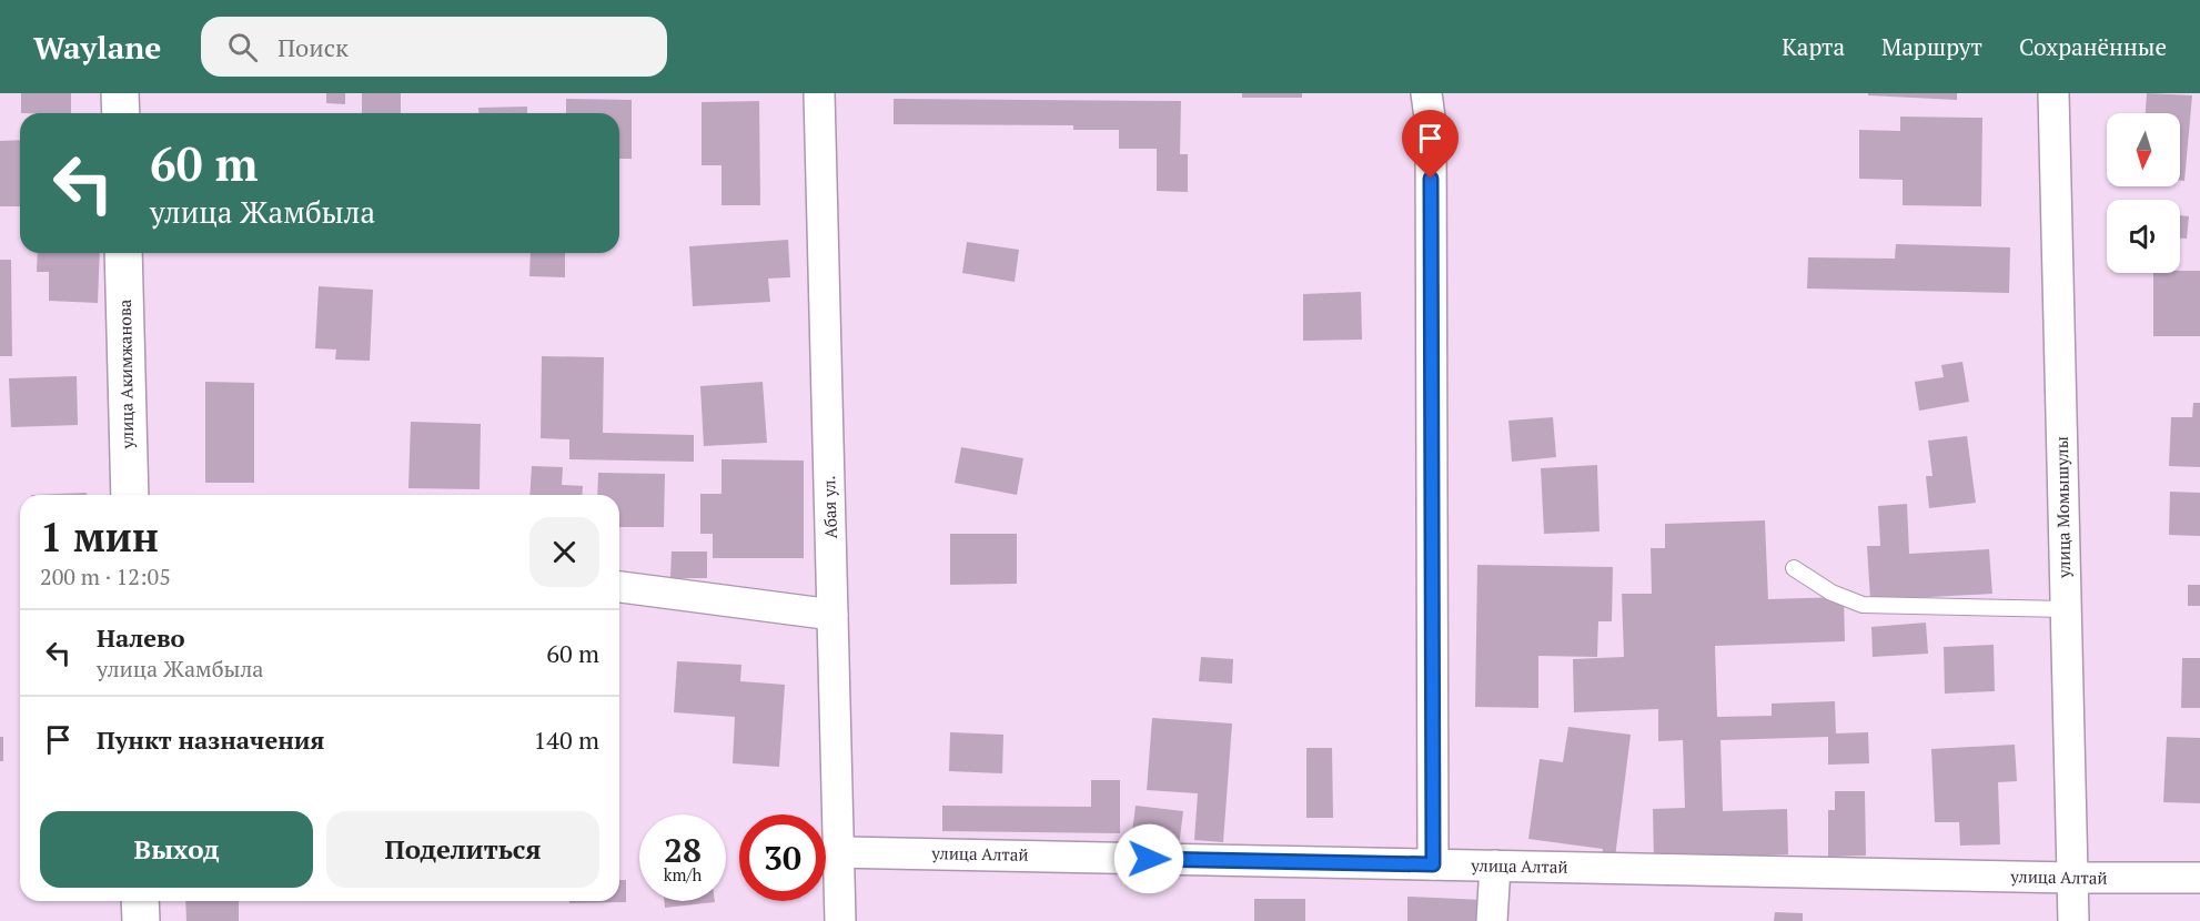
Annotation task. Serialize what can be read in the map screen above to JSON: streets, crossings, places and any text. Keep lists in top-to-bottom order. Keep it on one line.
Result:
{"streets":{"street":["улица Акимжанова","Абая ул.","улица Момышулы","улица Алтай"]},"crossings":[["Абая ул.","улица Алтай"],["улица Момышулы","улица Алтай"]],"north":"bottom","page":{"header":"Waylane","search":"Поиск","nav":["Карта","Маршрут","Сохранённые"],"turn":["60 m","улица Жамбыла"],"heading":["1 мин","200 m · 12:05"],"list":[{"name":"Налево","note":"улица Жамбыла","value":"60 m"},{"name":"Пункт назначения","value":"140 m"}],"buttons":["Выход","Поделиться"],"speed":"28 km/h","limit":"30"}}
